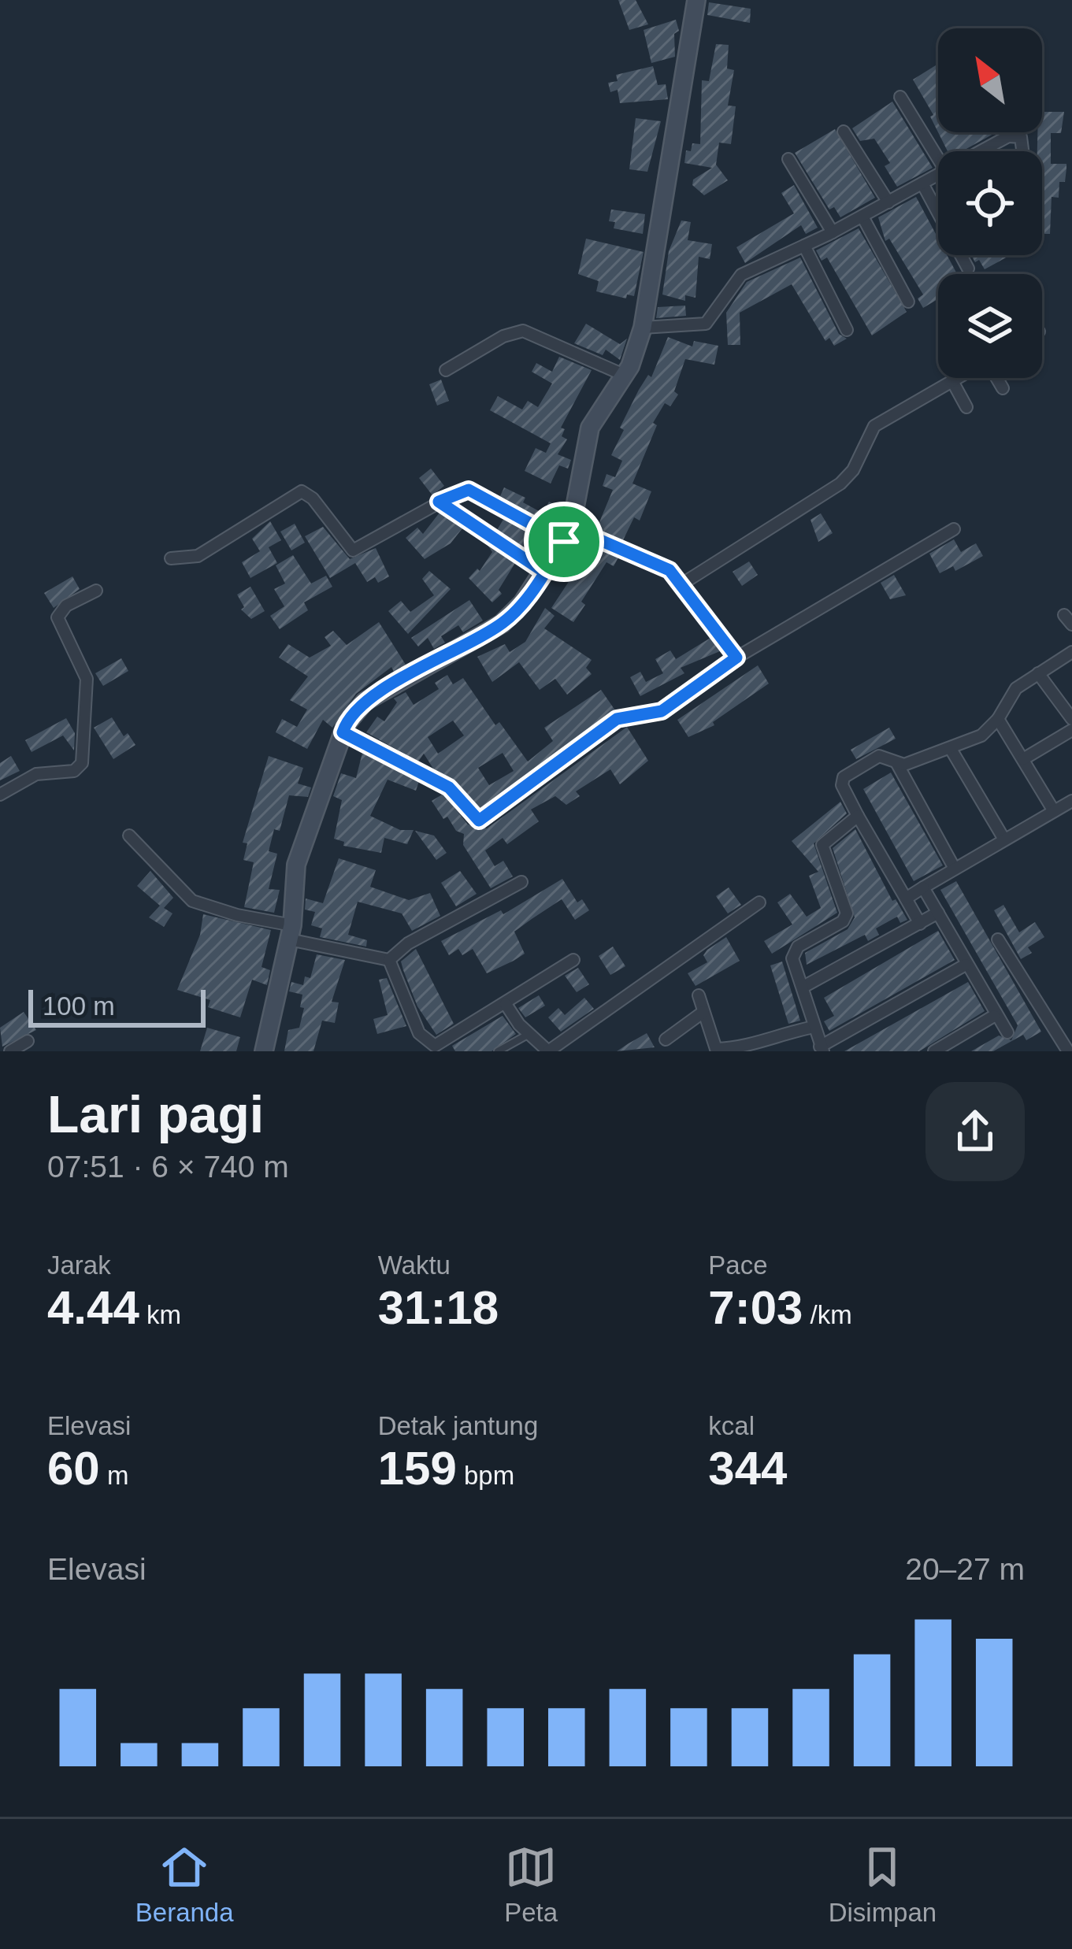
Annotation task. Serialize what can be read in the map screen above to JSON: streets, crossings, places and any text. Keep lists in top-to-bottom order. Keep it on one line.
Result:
{"scale_bar":"100 m","north":"top left","page":{"scale":"100 m","heading":["Lari pagi","07:51 · 6 × 740 m"],"stats":[["Jarak","4.44 km"],["Waktu","31:18"],["Pace","7:03 /km"],["Elevasi","60 m"],["Detak jantung","159 bpm"],["kcal","344"]],"chart":["Elevasi","20–27 m"],"tabs":["Beranda","Peta","Disimpan"]}}
